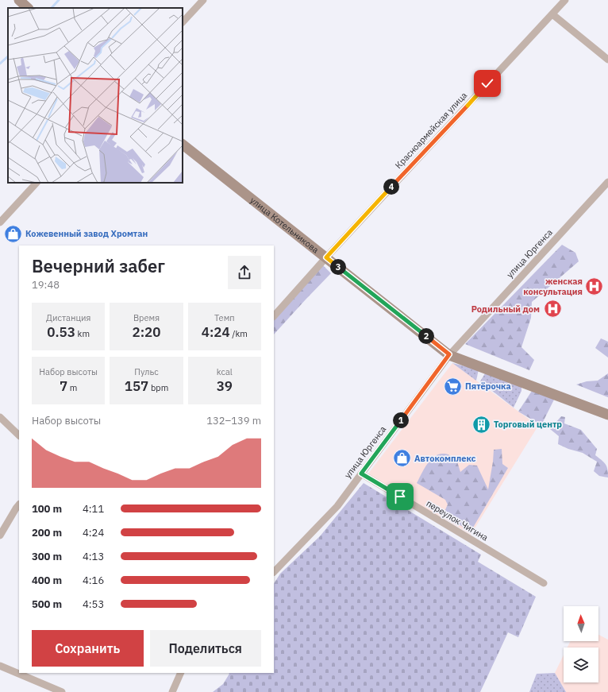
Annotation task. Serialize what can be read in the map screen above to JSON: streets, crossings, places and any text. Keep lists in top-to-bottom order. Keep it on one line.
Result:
{"streets":{"street":["Красноармейская улица","улица Котельникова","улица Юргенса","переулок Чигина"]},"crossings":[["Красноармейская улица","улица Котельникова"],["улица Котельникова","улица Юргенса"],["улица Юргенса","переулок Чигина"]],"places":{"shop":["Кожевенный завод Хромтан","Автокомплекс"],"hospital":["женская консультация","Родильный дом"],"supermarket":["Пятёрочка"],"building":["Торговый центр"]},"north":"top","page":{"pins":["4","3","2","1"],"heading":["Вечерний забег","19:48"],"stats":[["Дистанция","0.53 km"],["Время","2:20"],["Темп","4:24 /km"],["Набор высоты","7 m"],["Пульс","157 bpm"],["kcal","39"]],"chart":["Набор высоты","132–139 m"],"list":[{"name":"100 m","note":"4:11"},{"name":"200 m","note":"4:24"},{"name":"300 m","note":"4:13"},{"name":"400 m","note":"4:16"},{"name":"500 m","note":"4:53"}],"buttons":["Сохранить","Поделиться"]}}
